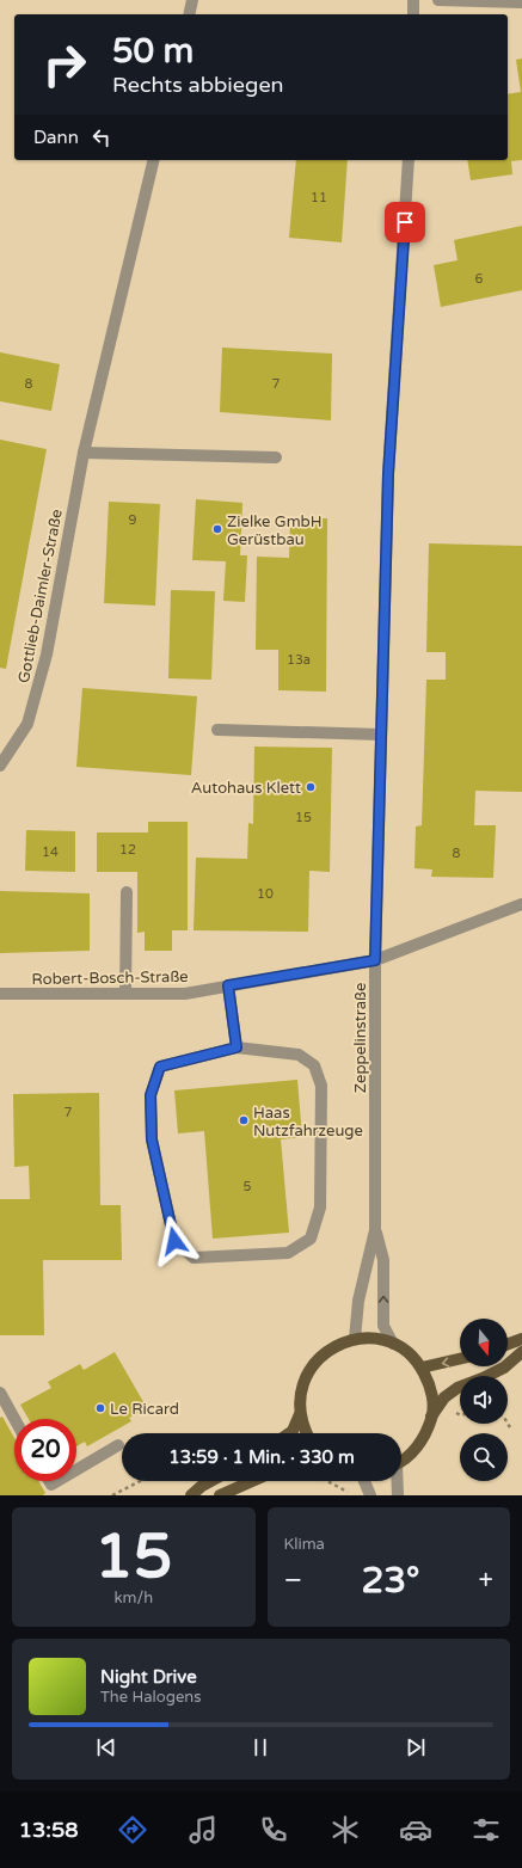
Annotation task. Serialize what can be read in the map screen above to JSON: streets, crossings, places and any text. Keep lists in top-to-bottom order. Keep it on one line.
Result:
{"streets":{"street":["Gottlieb-Daimler-Straße","Robert-Bosch-Straße","Zeppelinstraße"]},"crossings":[["Robert-Bosch-Straße","Zeppelinstraße"]],"places":["Zielke GmbH Gerüstbau","Autohaus Klett","Haas Nutzfahrzeuge","Le Ricard"],"house_numbers":["11","6","8","7","9","13a","15","12","14","8","10","7","5"],"north":"bottom","page":{"turn":["50 m","Rechts abbiegen"],"then":"Dann","limit":"20","trip":"13:59 · 1 Min. · 330 m","tile":[["15","km/h"],"Klima"],"heat":["−","23°","+"],"song":["Night Drive","The Halogens"],"tabs":"13:58"}}
